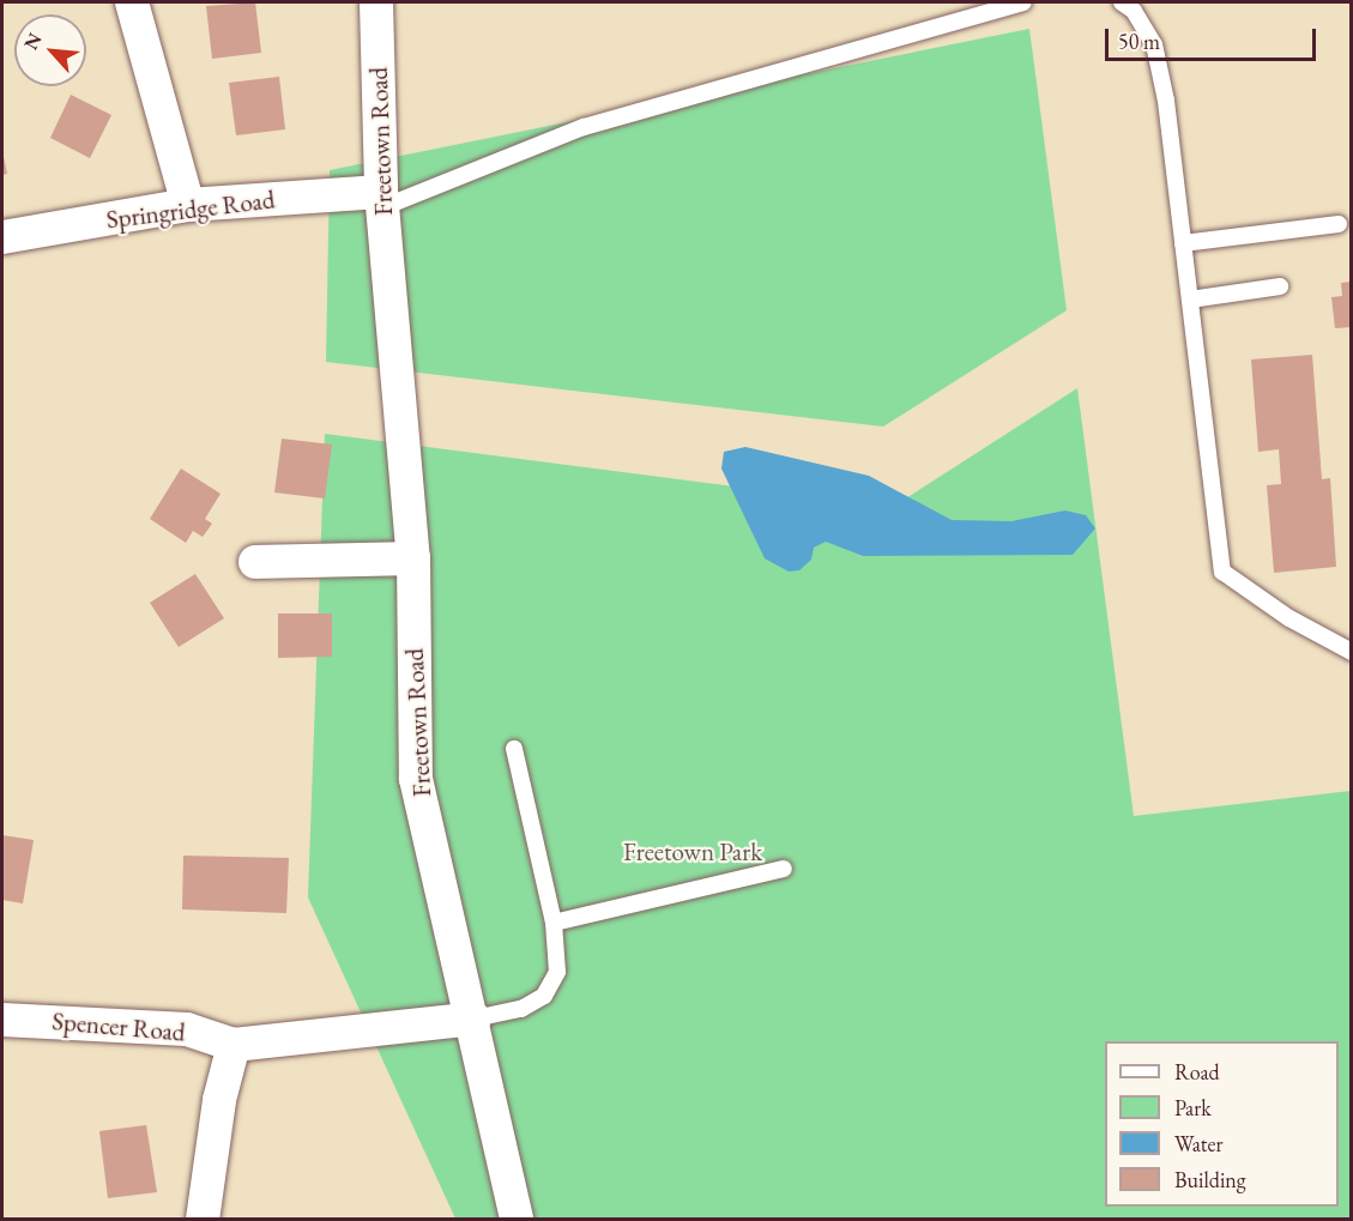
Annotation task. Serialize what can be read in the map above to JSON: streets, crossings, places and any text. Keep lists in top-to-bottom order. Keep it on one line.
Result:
{"streets":{"street":["Freetown Road","Springridge Road","Spencer Road"]},"crossings":[["Freetown Road","Springridge Road"]],"parks":["Freetown Park"],"legend":["Road","Park","Water","Building"],"scale_bar":"50 m","north":"top left"}
